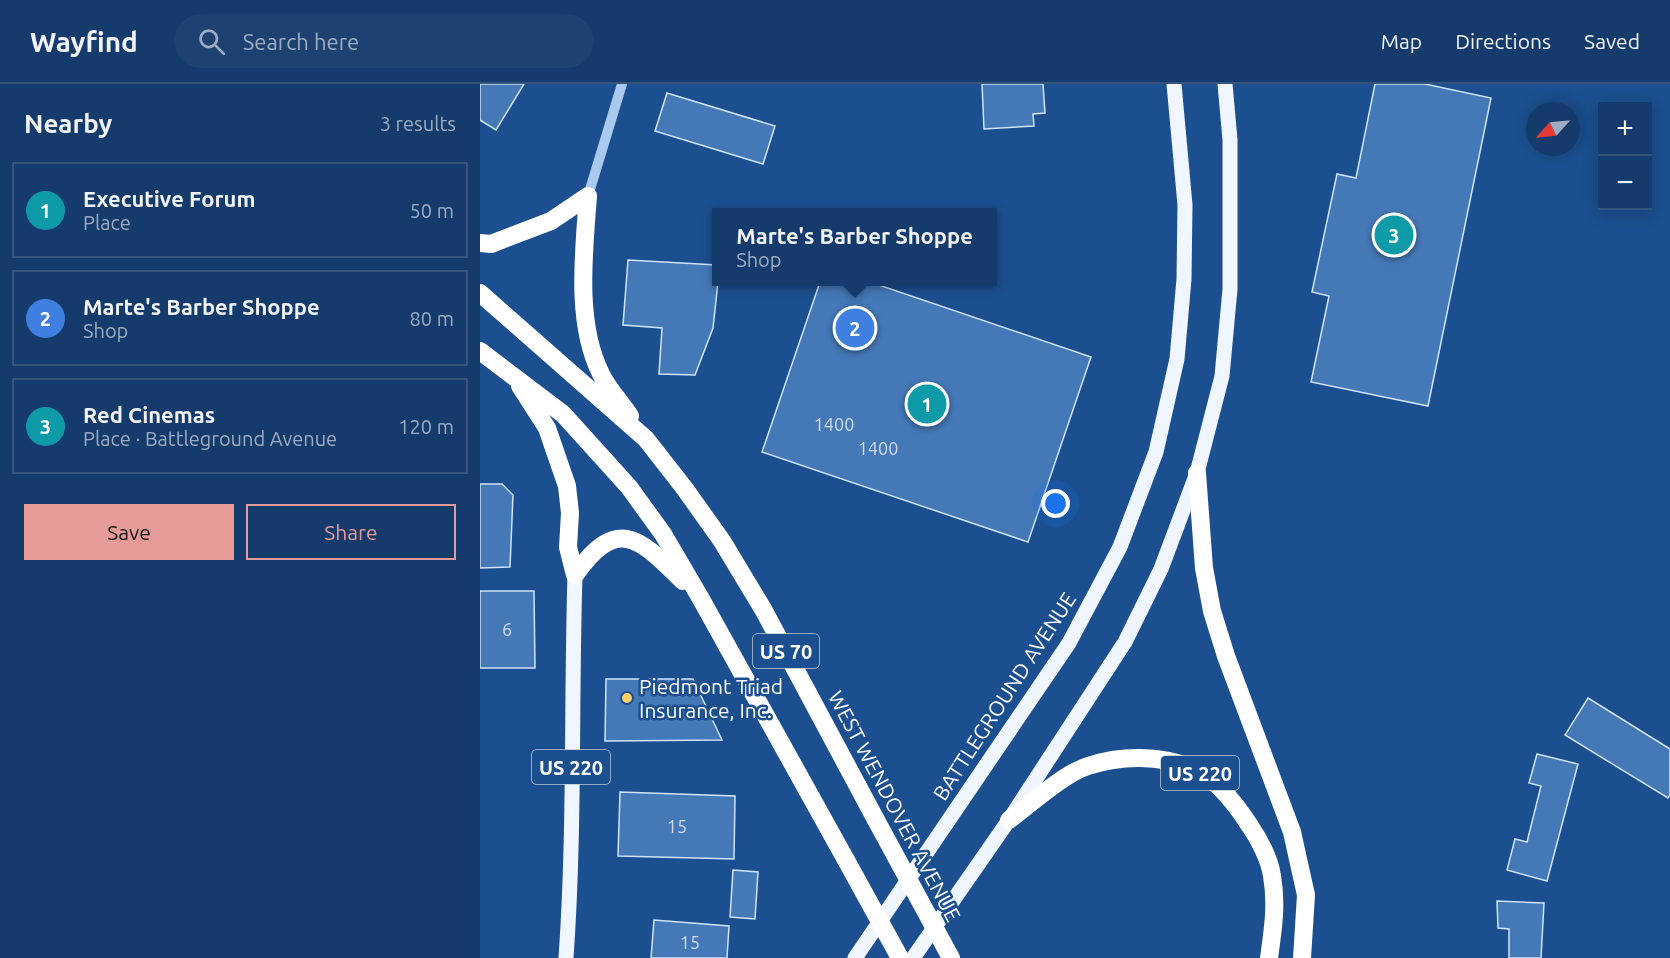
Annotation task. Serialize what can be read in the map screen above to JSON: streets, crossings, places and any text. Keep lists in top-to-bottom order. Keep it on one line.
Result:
{"streets":{"highway":["US 70","US 220","WEST WENDOVER AVENUE"],"main road":["BATTLEGROUND AVENUE"]},"crossings":[["US 70","US 220"]],"places":["Piedmont Triad Insurance, Inc."],"house_numbers":["1400","1400","6","15","15"],"north":"bottom left","page":{"header":"Wayfind","search":"Search here","nav":["Map","Directions","Saved"],"heading":["Nearby","3 results"],"map_buttons":["+","−"],"list":[{"mark":"1","name":"Executive Forum","note":"Place","value":"50 m"},{"mark":"2","name":"Marte's Barber Shoppe","note":"Shop","value":"80 m"},{"mark":"3","name":"Red Cinemas","note":"Place · Battleground Avenue","value":"120 m"}],"popup":["Marte's Barber Shoppe","Shop"],"pins":["3","2","1"],"buttons":["Save","Share"]}}
